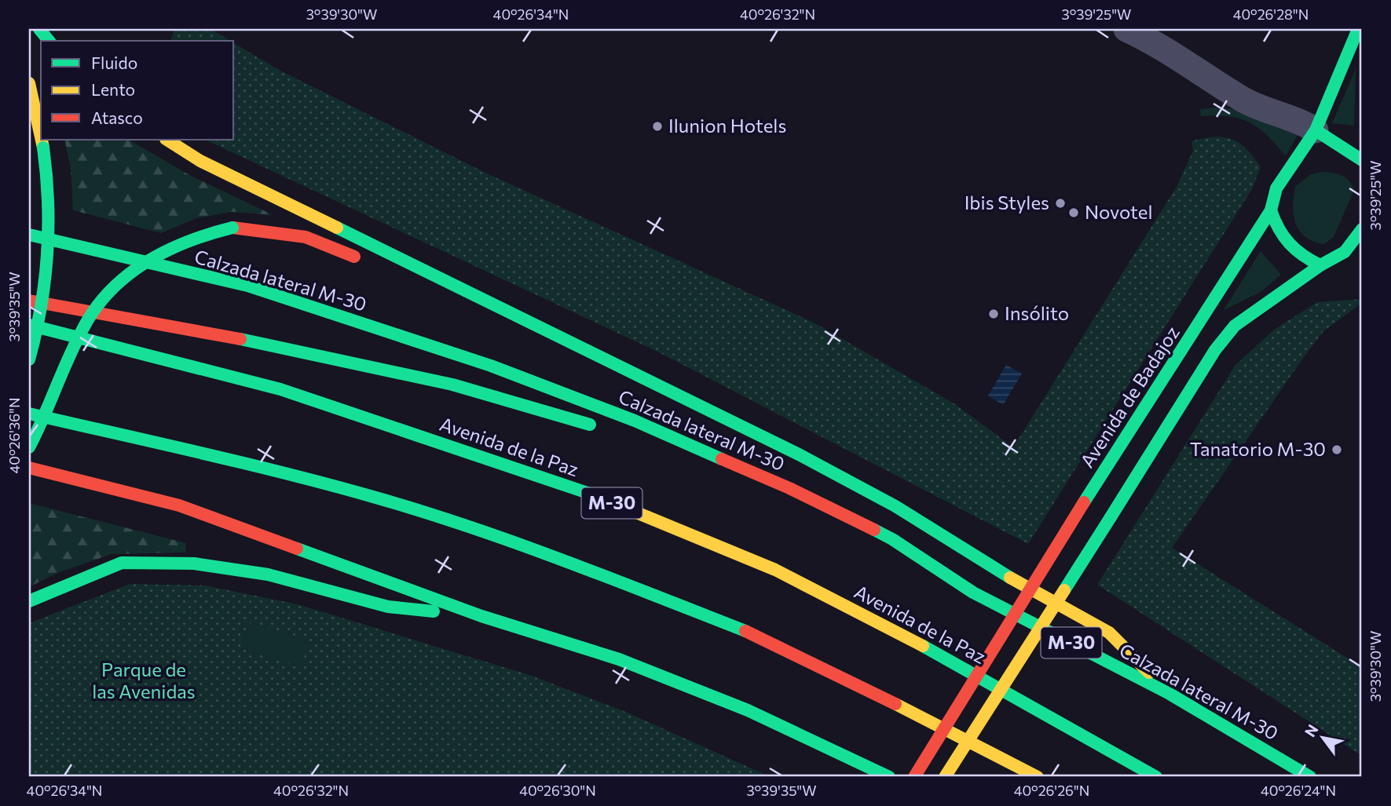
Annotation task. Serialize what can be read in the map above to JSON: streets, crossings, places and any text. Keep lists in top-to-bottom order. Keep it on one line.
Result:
{"streets":{"main road":["Calzada lateral M-30","Avenida de Badajoz","Avenida de la Paz","M-30"]},"parks":["Parque de las Avenidas"],"places":["Ilunion Hotels","Ibis Styles","Novotel","Insólito","Tanatorio M-30"],"legend":["Fluido","Lento","Atasco"],"north":"top left","coordinates":["3°39'30\"W","40°26'34\"N","40°26'32\"N","3°39'25\"W","40°26'28\"N","3°39'35\"W","40°26'36\"N","40°26'30\"N","40°26'26\"N","40°26'24\"N"]}
